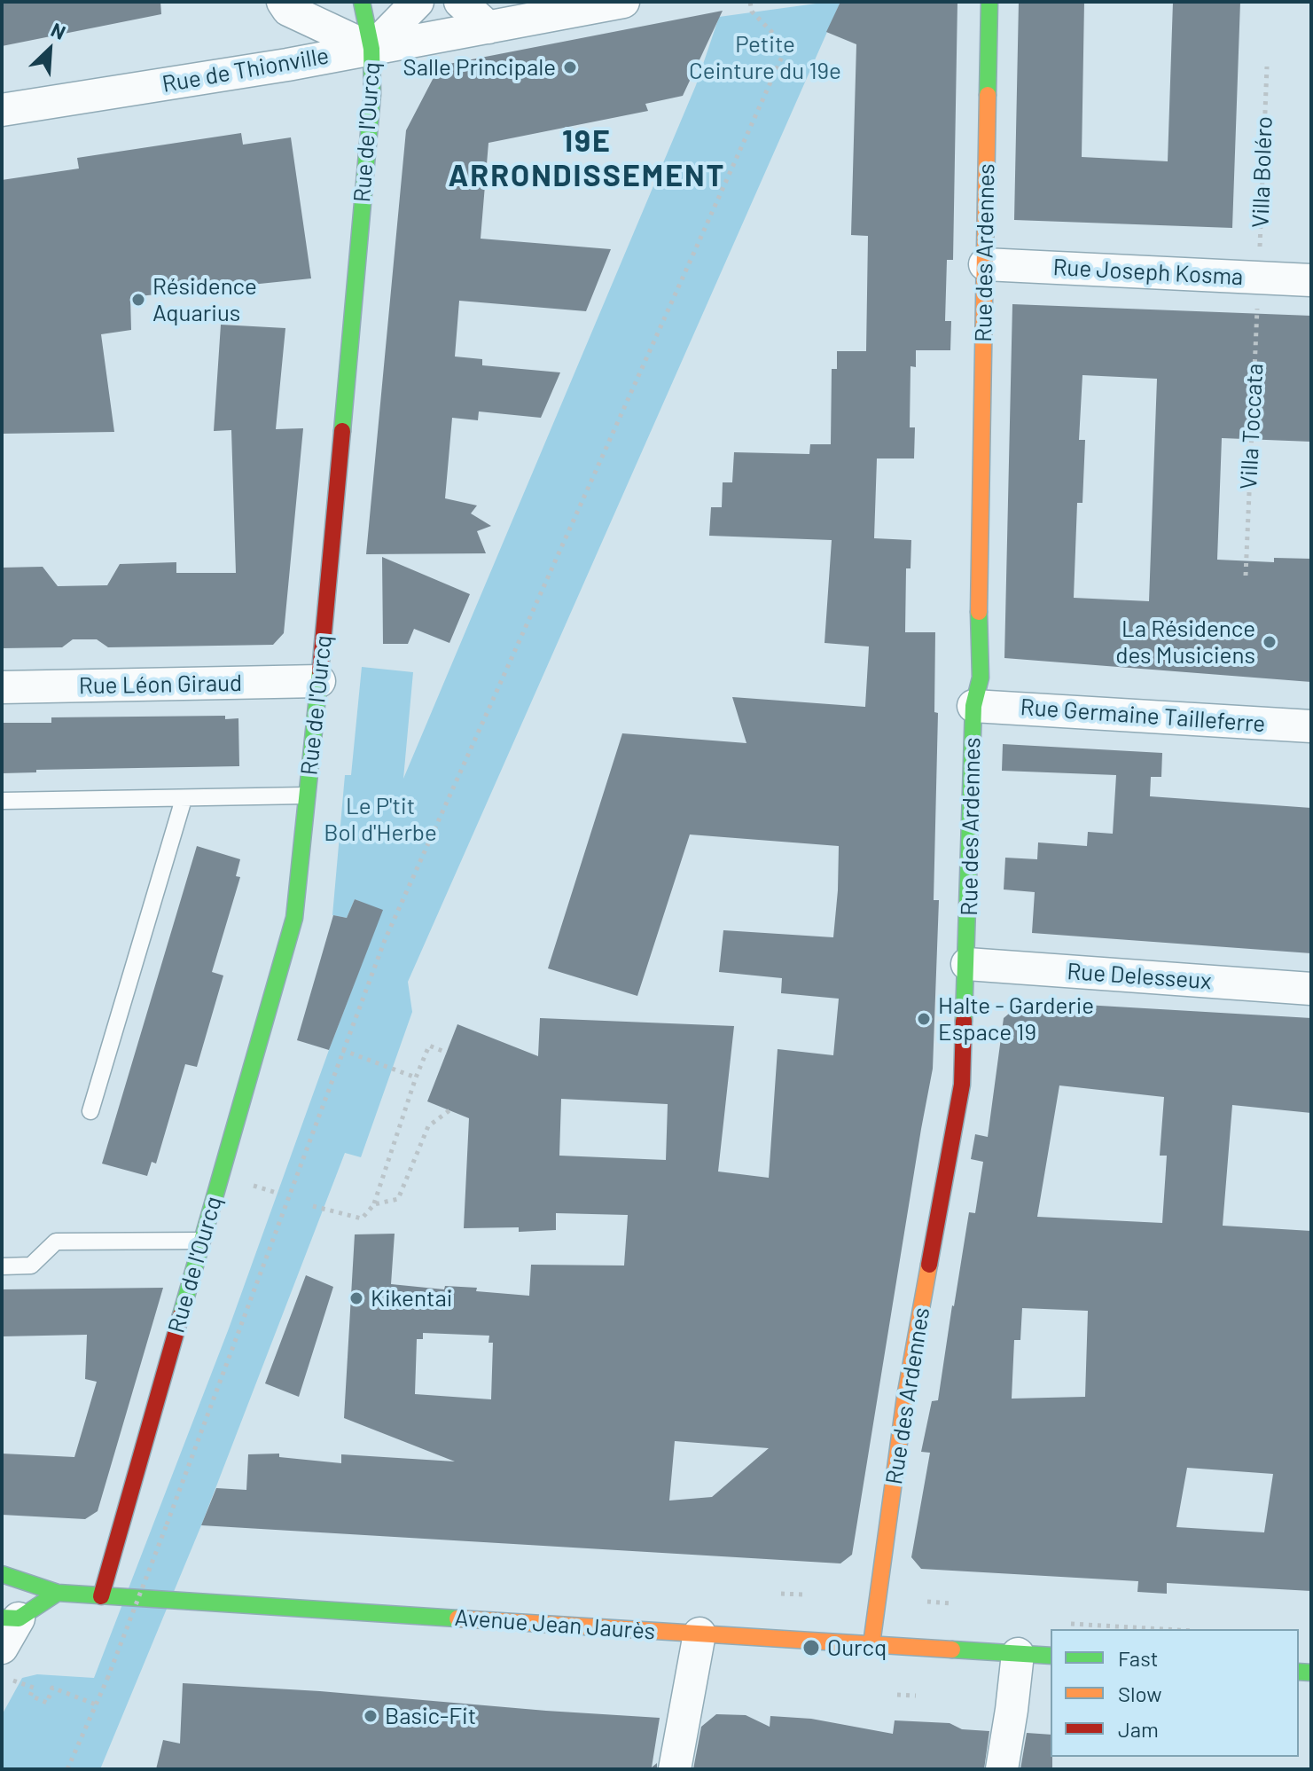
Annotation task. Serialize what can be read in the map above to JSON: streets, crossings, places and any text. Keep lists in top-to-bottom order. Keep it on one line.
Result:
{"streets":{"street":["Rue de Thionville","Rue de l'Ourcq","Rue des Ardennes","Rue Joseph Kosma","Rue Léon Giraud","Rue Germaine Tailleferre","Rue Delesseux","Avenue Jean Jaurès"],"path":["Villa Boléro","Villa Toccata"]},"crossings":[["Rue de Thionville","Rue de l'Ourcq"],["Rue de l'Ourcq","Rue Léon Giraud"],["Rue de l'Ourcq","Avenue Jean Jaurès"],["Villa Boléro","Rue Joseph Kosma"],["Villa Boléro","Villa Toccata"],["Rue des Ardennes","Rue Joseph Kosma"],["Rue des Ardennes","Rue Germaine Tailleferre"],["Rue des Ardennes","Rue Delesseux"],["Rue des Ardennes","Avenue Jean Jaurès"],["Rue Joseph Kosma","Villa Toccata"]],"districts":["19E ARRONDISSEMENT"],"parks":["Petite Ceinture du 19e","Le P'tit Bol d'Herbe"],"places":["Salle Principale","Résidence Aquarius","La Résidence des Musiciens","Halte - Garderie Espace 19","Kikentai","Ourcq","Basic-Fit"],"legend":["Fast","Slow","Jam"],"north":"top right"}
